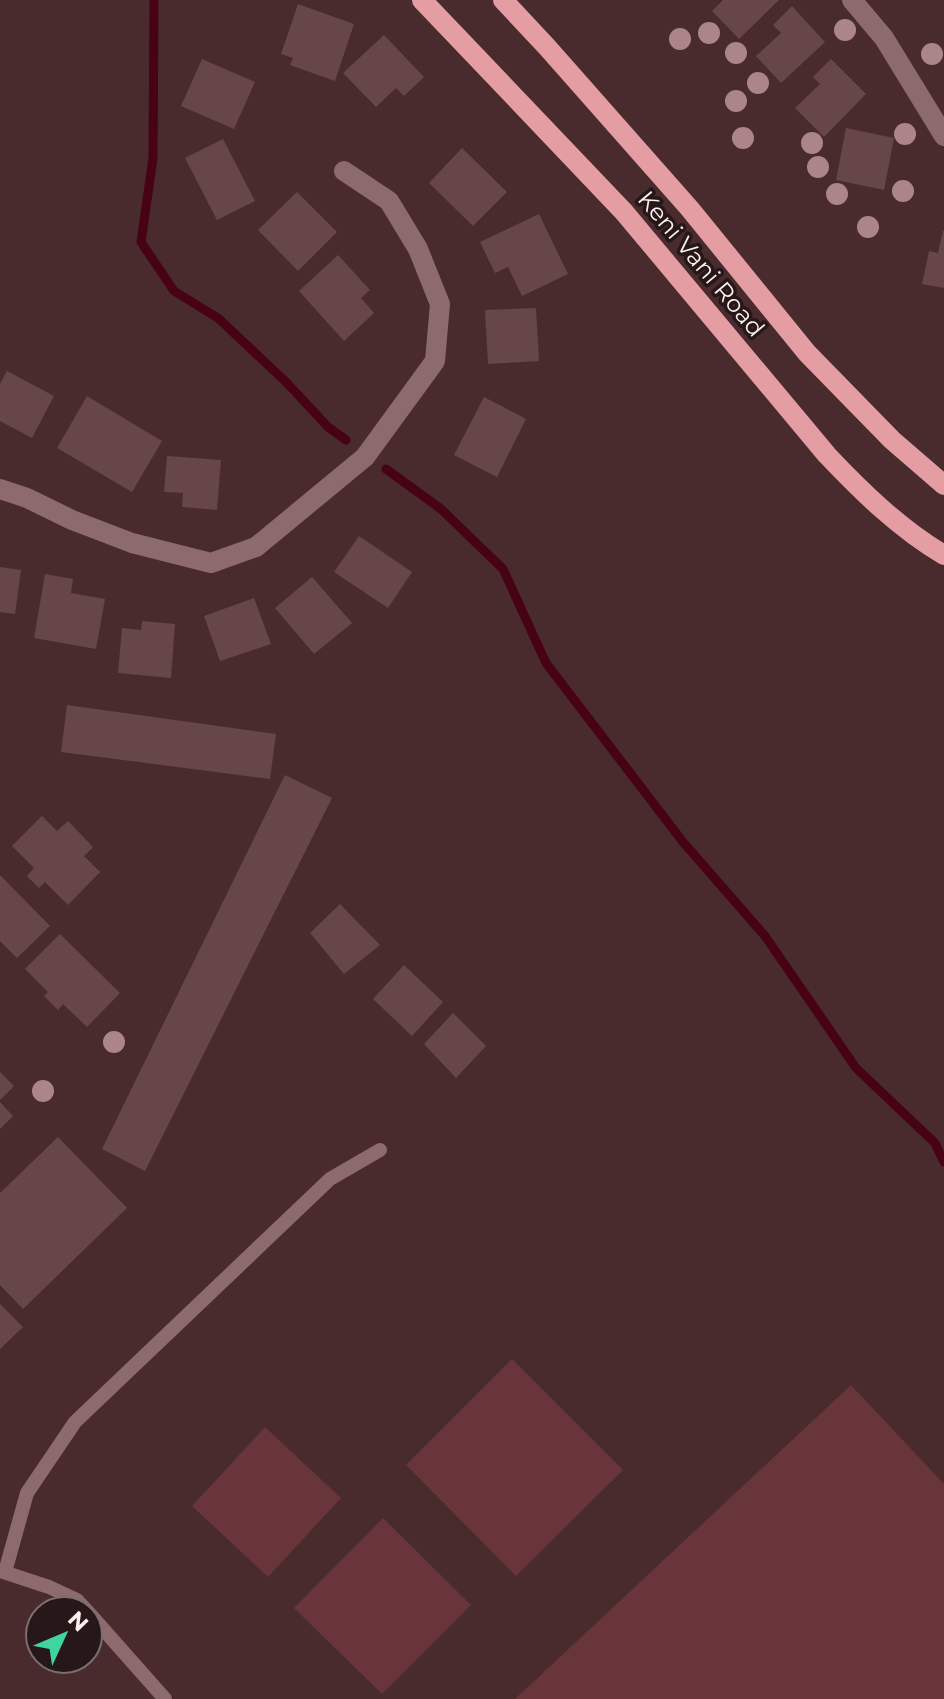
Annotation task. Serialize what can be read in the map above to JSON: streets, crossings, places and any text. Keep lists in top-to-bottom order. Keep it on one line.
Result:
{"streets":{"main road":["Keni Vani Road"]},"north":"top right"}
